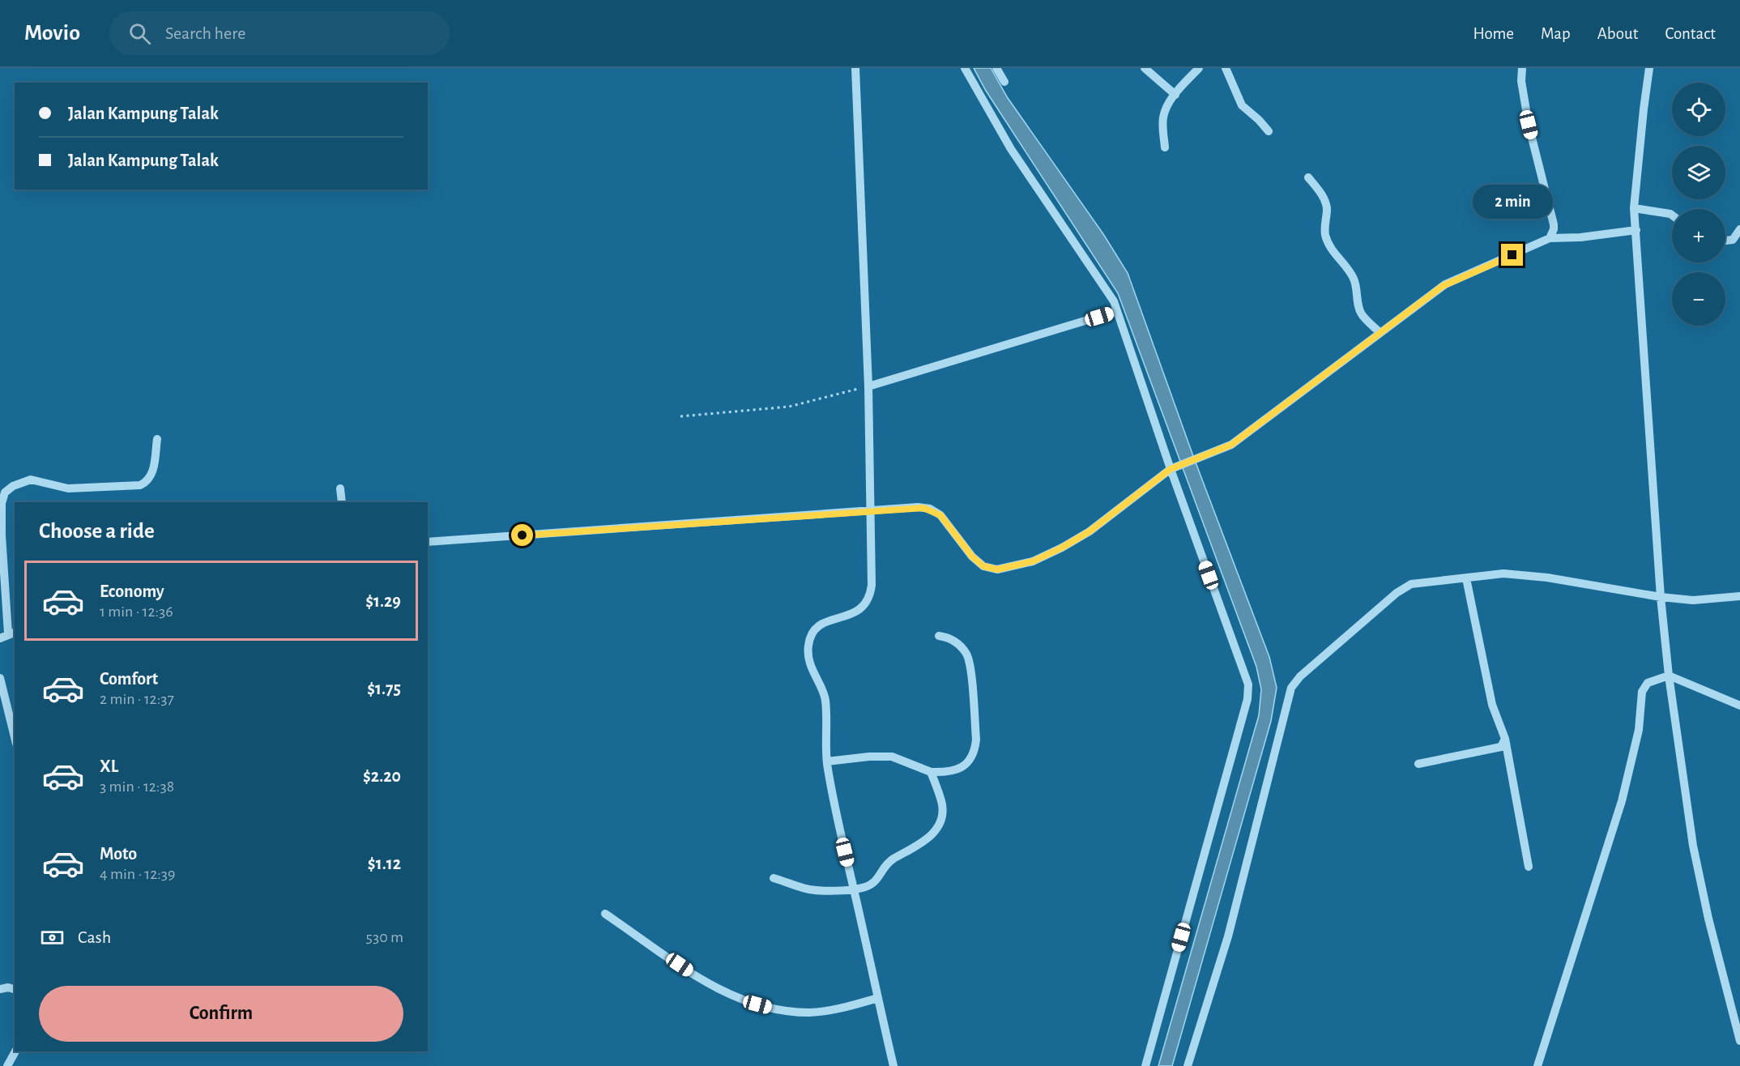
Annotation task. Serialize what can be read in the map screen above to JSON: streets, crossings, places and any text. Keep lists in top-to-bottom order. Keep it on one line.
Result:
{"page":{"header":"Movio","search":"Search here","nav":["Home","Map","About","Contact"],"map_buttons":["+","−"],"banner":["Jalan Kampung Talak","Jalan Kampung Talak"],"bubble":"2 min","heading":"Choose a ride","list":[{"name":"Economy","note":"1 min · 12:36","value":"$1.29"},{"name":"Comfort","note":"2 min · 12:37","value":"$1.75"},{"name":"XL","note":"3 min · 12:38","value":"$2.20"},{"name":"Moto","note":"4 min · 12:39","value":"$1.12"}],"pay":["Cash","530 m"],"buttons":"Confirm"}}
